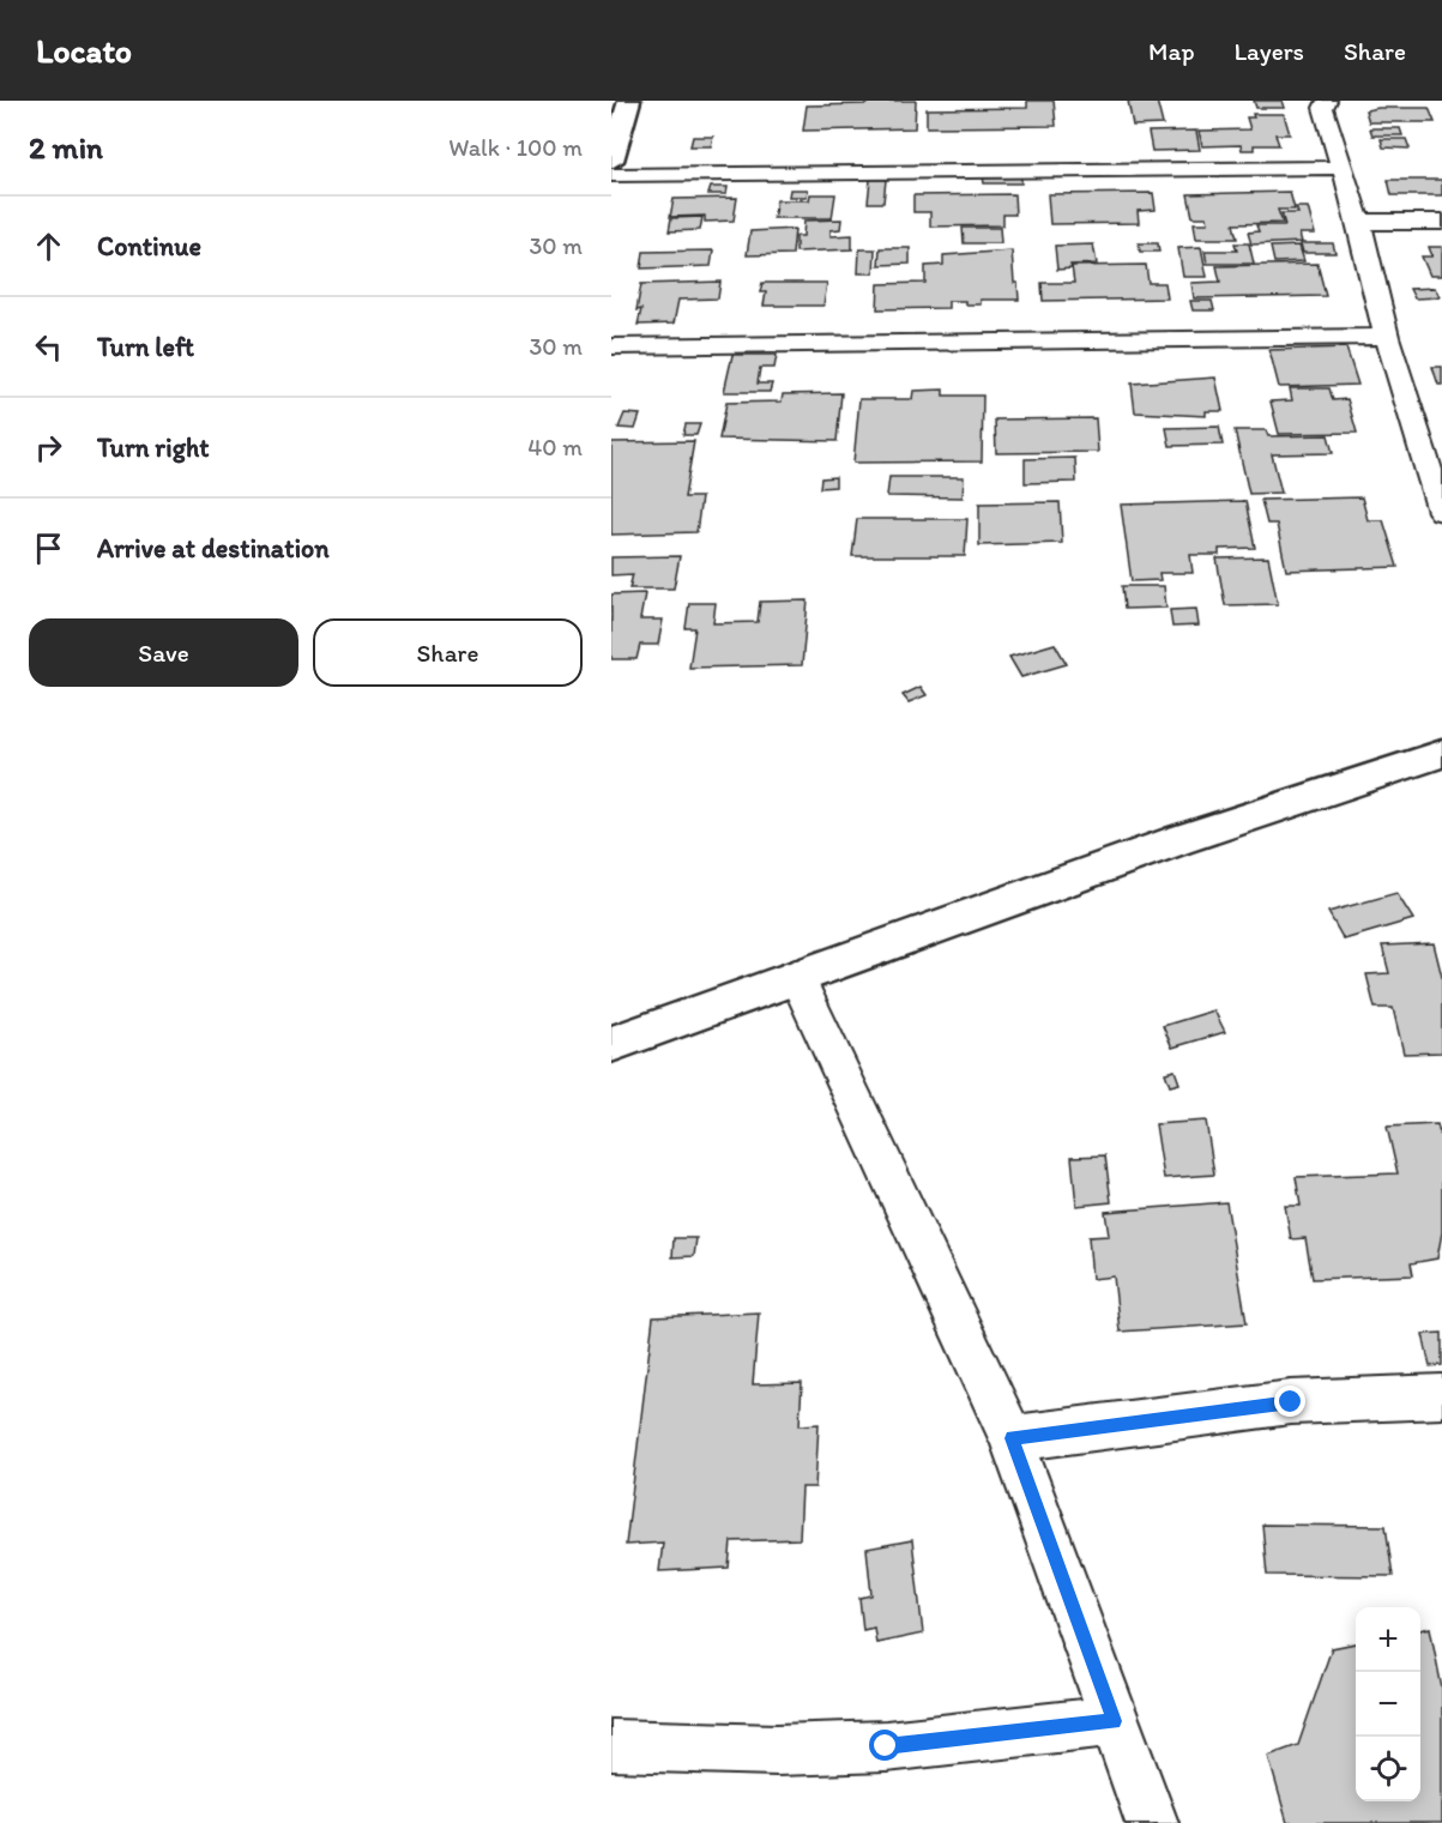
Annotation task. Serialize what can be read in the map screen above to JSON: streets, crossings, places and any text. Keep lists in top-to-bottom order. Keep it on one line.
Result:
{"page":{"header":"Locato","nav":["Map","Layers","Share"],"heading":["2 min","Walk · 100 m"],"list":[["Continue","30 m"],["Turn left","30 m"],["Turn right","40 m"],"Arrive at destination"],"buttons":["Save","Share"],"map_buttons":["+","−"]}}
